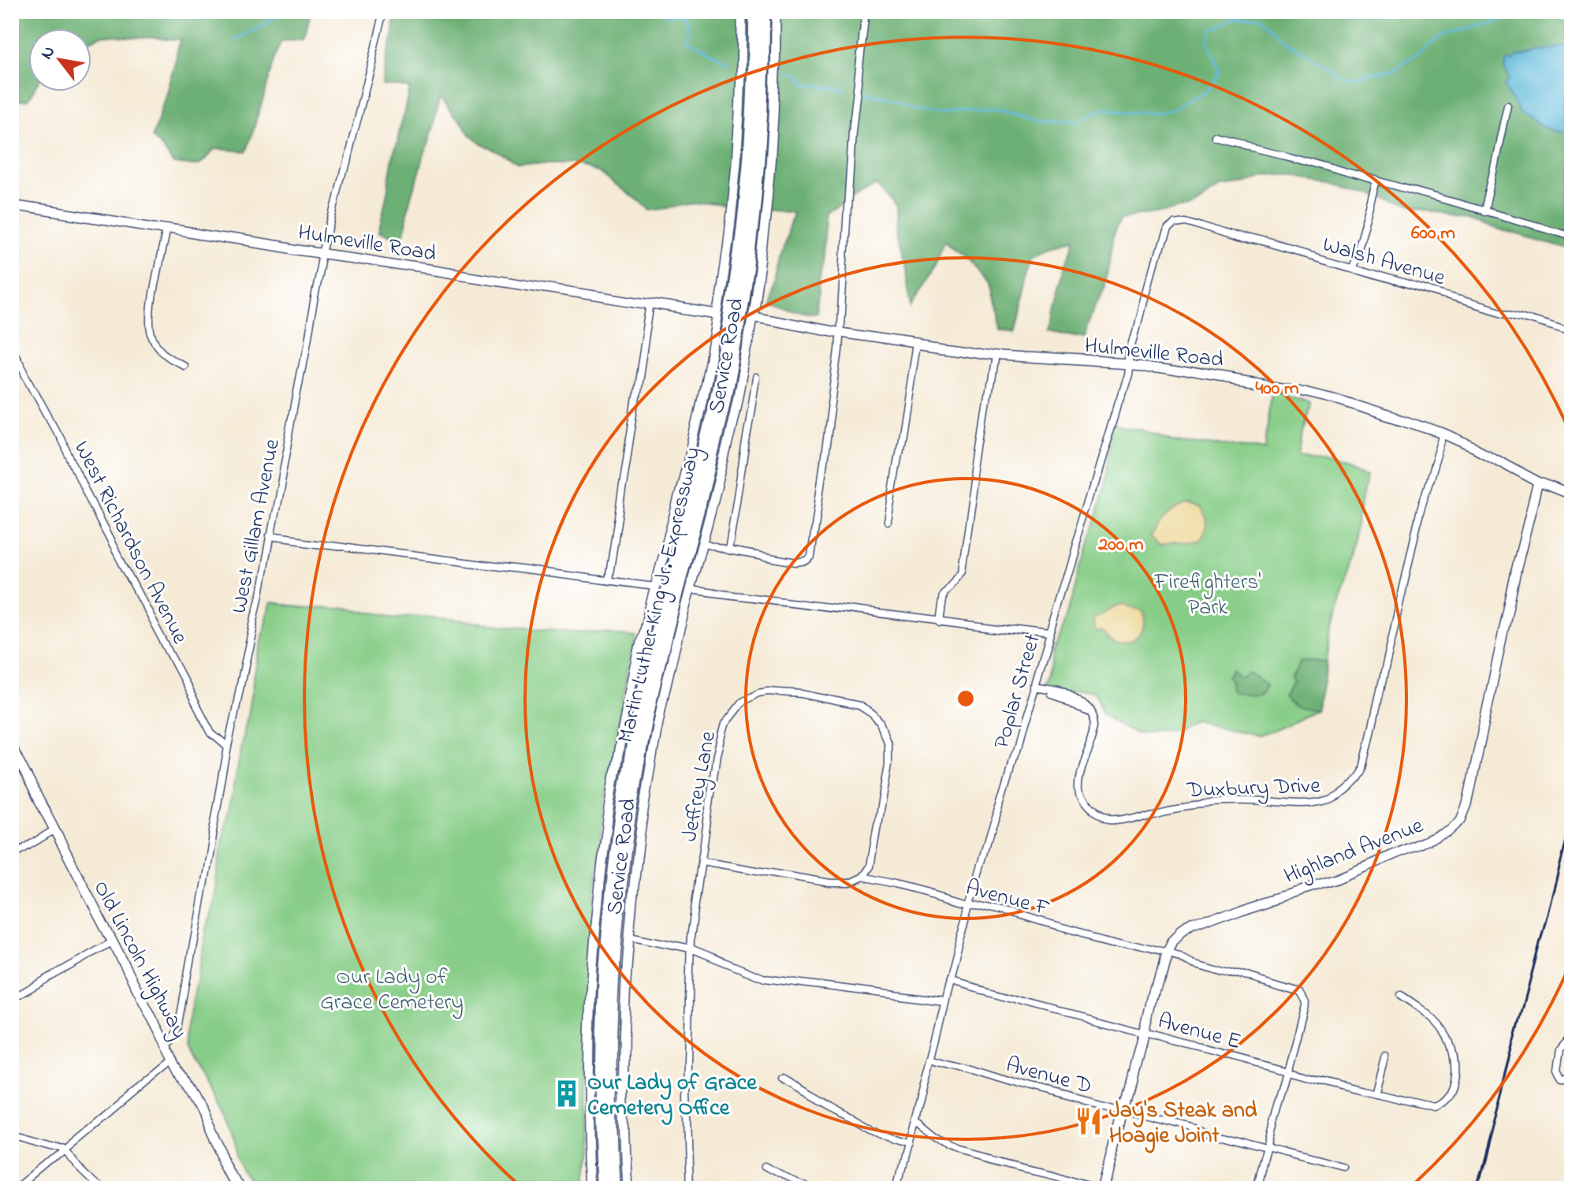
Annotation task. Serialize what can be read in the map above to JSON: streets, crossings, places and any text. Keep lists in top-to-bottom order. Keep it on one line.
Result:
{"streets":{"highway":["Martin Luther King Jr. Expressway"],"street":["Hulmeville Road","Walsh Avenue","Service Road","West Gillam Avenue","West Richardson Avenue","Poplar Street","Jeffrey Lane","Duxbury Drive","Highland Avenue","Avenue F","Old Lincoln Highway","Avenue E","Avenue D"]},"crossings":[["Hulmeville Road","Service Road"],["Hulmeville Road","West Gillam Avenue"],["Hulmeville Road","Poplar Street"],["Hulmeville Road","Duxbury Drive"],["Hulmeville Road","Highland Avenue"],["Walsh Avenue","Poplar Street"],["West Gillam Avenue","West Richardson Avenue"],["West Gillam Avenue","Old Lincoln Highway"],["Poplar Street","Duxbury Drive"],["Poplar Street","Avenue F"],["Poplar Street","Avenue E"],["Poplar Street","Avenue D"],["Jeffrey Lane","Avenue F"],["Highland Avenue","Avenue F"],["Highland Avenue","Avenue E"],["Highland Avenue","Avenue D"],["Avenue F","Avenue E"]],"parks":["Firefighters' Park","Our Lady of Grace Cemetery"],"places":{"building":["Our Lady of Grace Cemetery Office"],"restaurant":["Jay's Steak and Hoagie Joint"]},"north":"top left","rings":["600 m","400 m","200 m"]}
